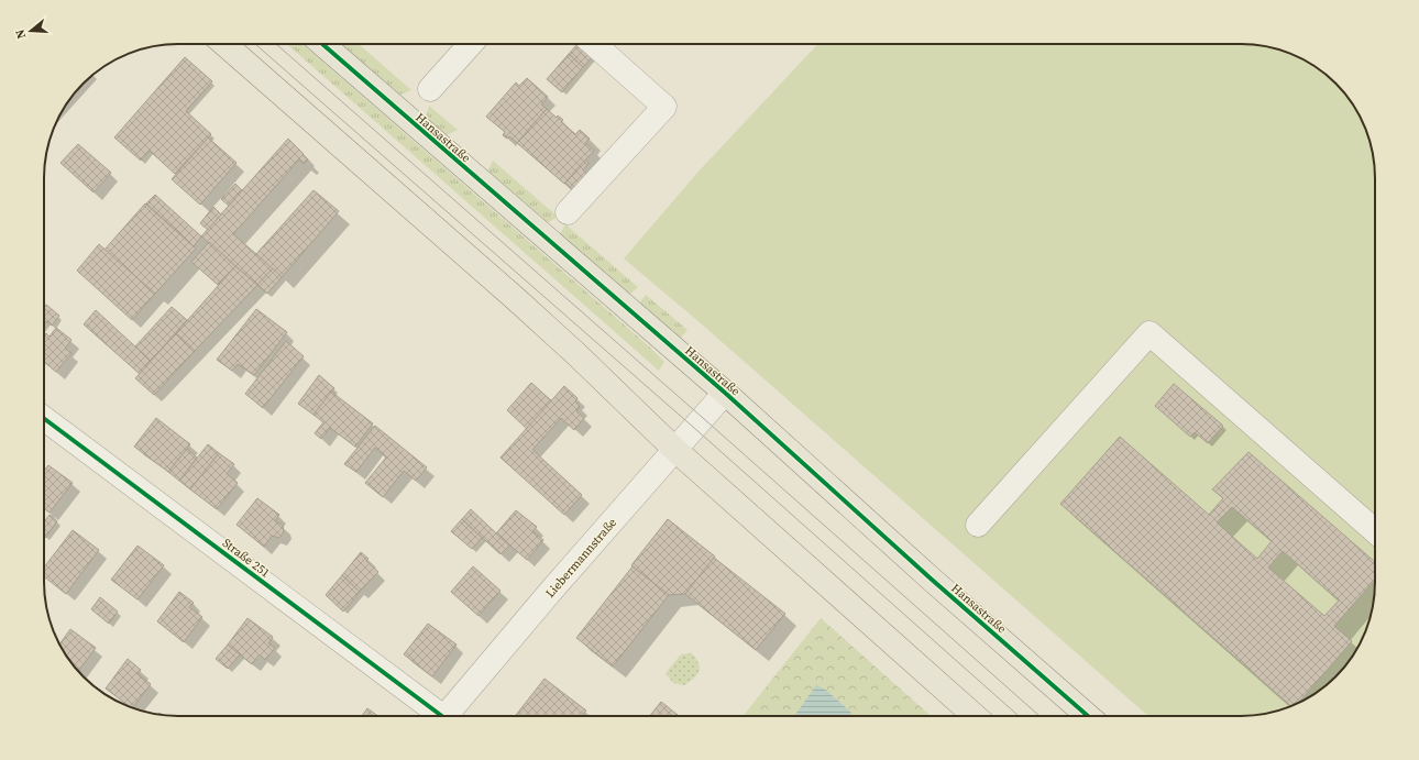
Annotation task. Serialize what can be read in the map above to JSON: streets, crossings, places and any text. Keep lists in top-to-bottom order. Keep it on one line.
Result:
{"streets":{"main road":["Hansastraße"],"street":["Straße 251","Liebermannstraße"]},"crossings":[["Hansastraße","Liebermannstraße"]],"north":"left"}
